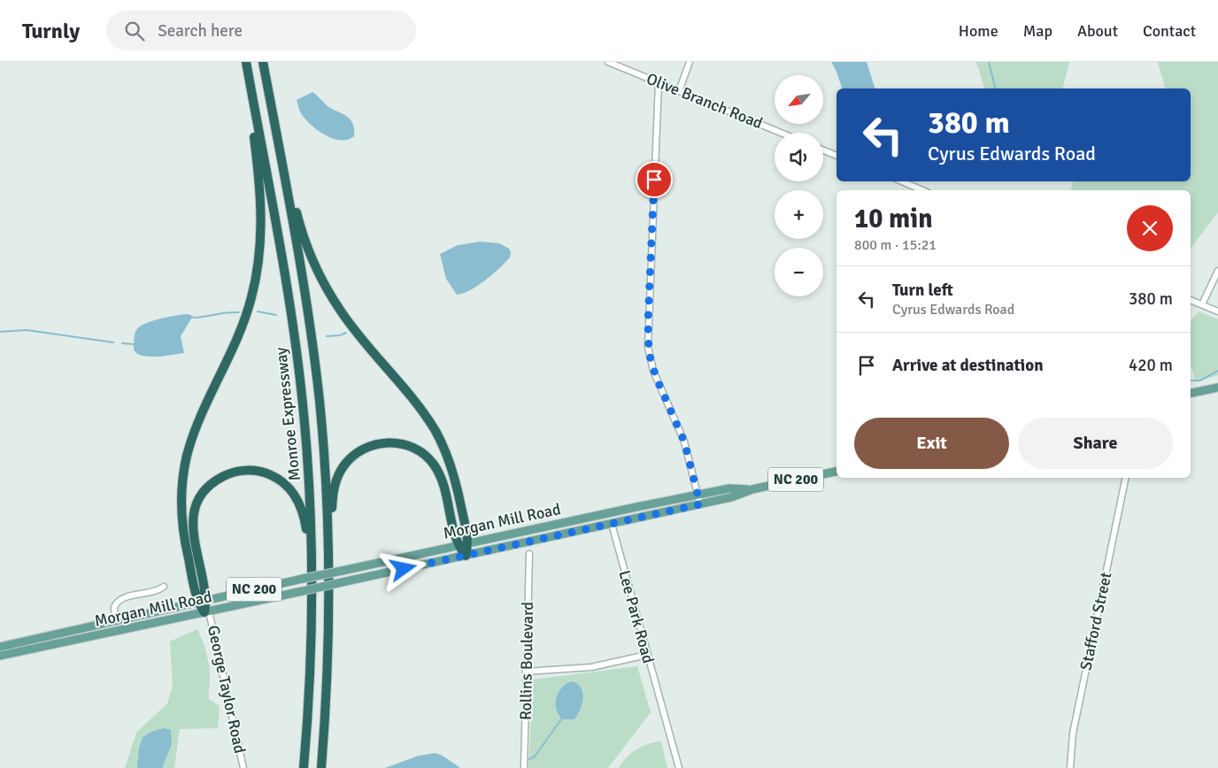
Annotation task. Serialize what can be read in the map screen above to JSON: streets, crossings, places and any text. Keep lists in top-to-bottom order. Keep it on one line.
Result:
{"streets":{"highway":["Monroe Expressway"],"main road":["NC 200","Morgan Mill Road"],"street":["Olive Branch Road","Lee Park Road","Stafford Street","Rollins Boulevard","George Taylor Road"]},"crossings":[["Morgan Mill Road","Lee Park Road"],["Morgan Mill Road","George Taylor Road"]],"north":"bottom left","page":{"header":"Turnly","search":"Search here","nav":["Home","Map","About","Contact"],"map_buttons":["+","−"],"turn":["380 m","Cyrus Edwards Road"],"heading":["10 min","800 m · 15:21"],"list":[{"name":"Turn left","note":"Cyrus Edwards Road","value":"380 m"},{"name":"Arrive at destination","value":"420 m"}],"buttons":["Exit","Share"]}}
